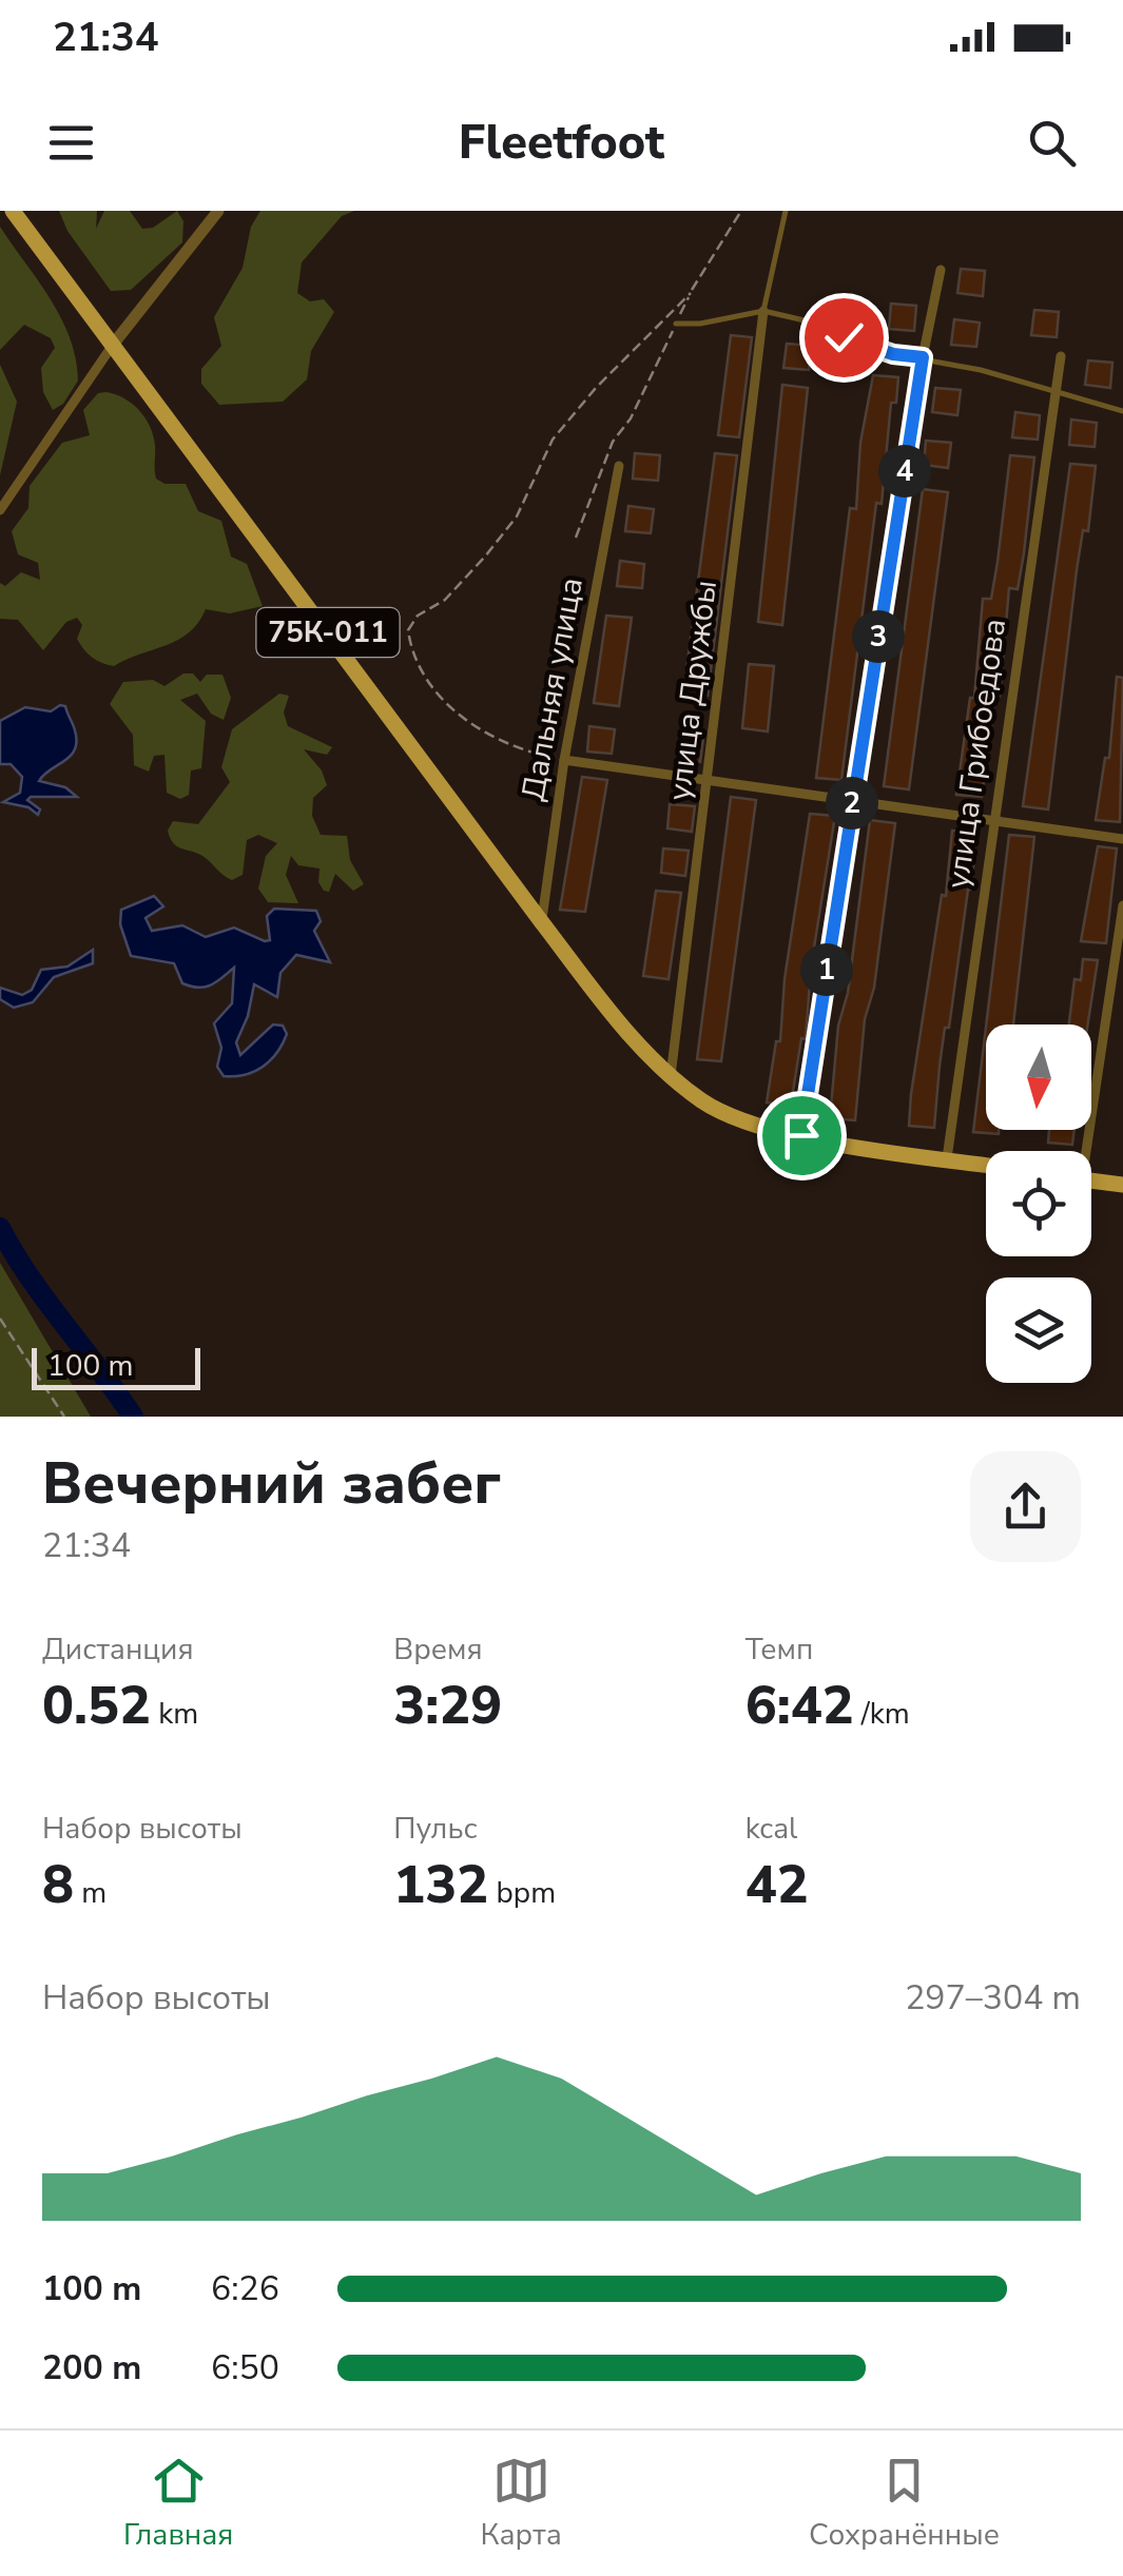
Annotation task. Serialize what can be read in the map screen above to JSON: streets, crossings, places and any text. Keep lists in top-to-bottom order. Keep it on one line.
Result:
{"streets":{"main road":["75К-011"],"street":["Дальняя улица","улица Дружбы","улица Грибоедова"]},"crossings":[["75К-011","Дальняя улица"]],"scale_bar":"100 m","north":"bottom","page":{"status":"21:34","header":"Fleetfoot","pins":["4","3","2","1"],"scale":"100 m","heading":["Вечерний забег","21:34"],"stats":[["Дистанция","0.52 km"],["Время","3:29"],["Темп","6:42 /km"],["Набор высоты","8 m"],["Пульс","132 bpm"],["kcal","42"]],"chart":["Набор высоты","297–304 m"],"list":[{"name":"100 m","note":"6:26"},{"name":"200 m","note":"6:50"}],"tabs":["Главная","Карта","Сохранённые"]}}
